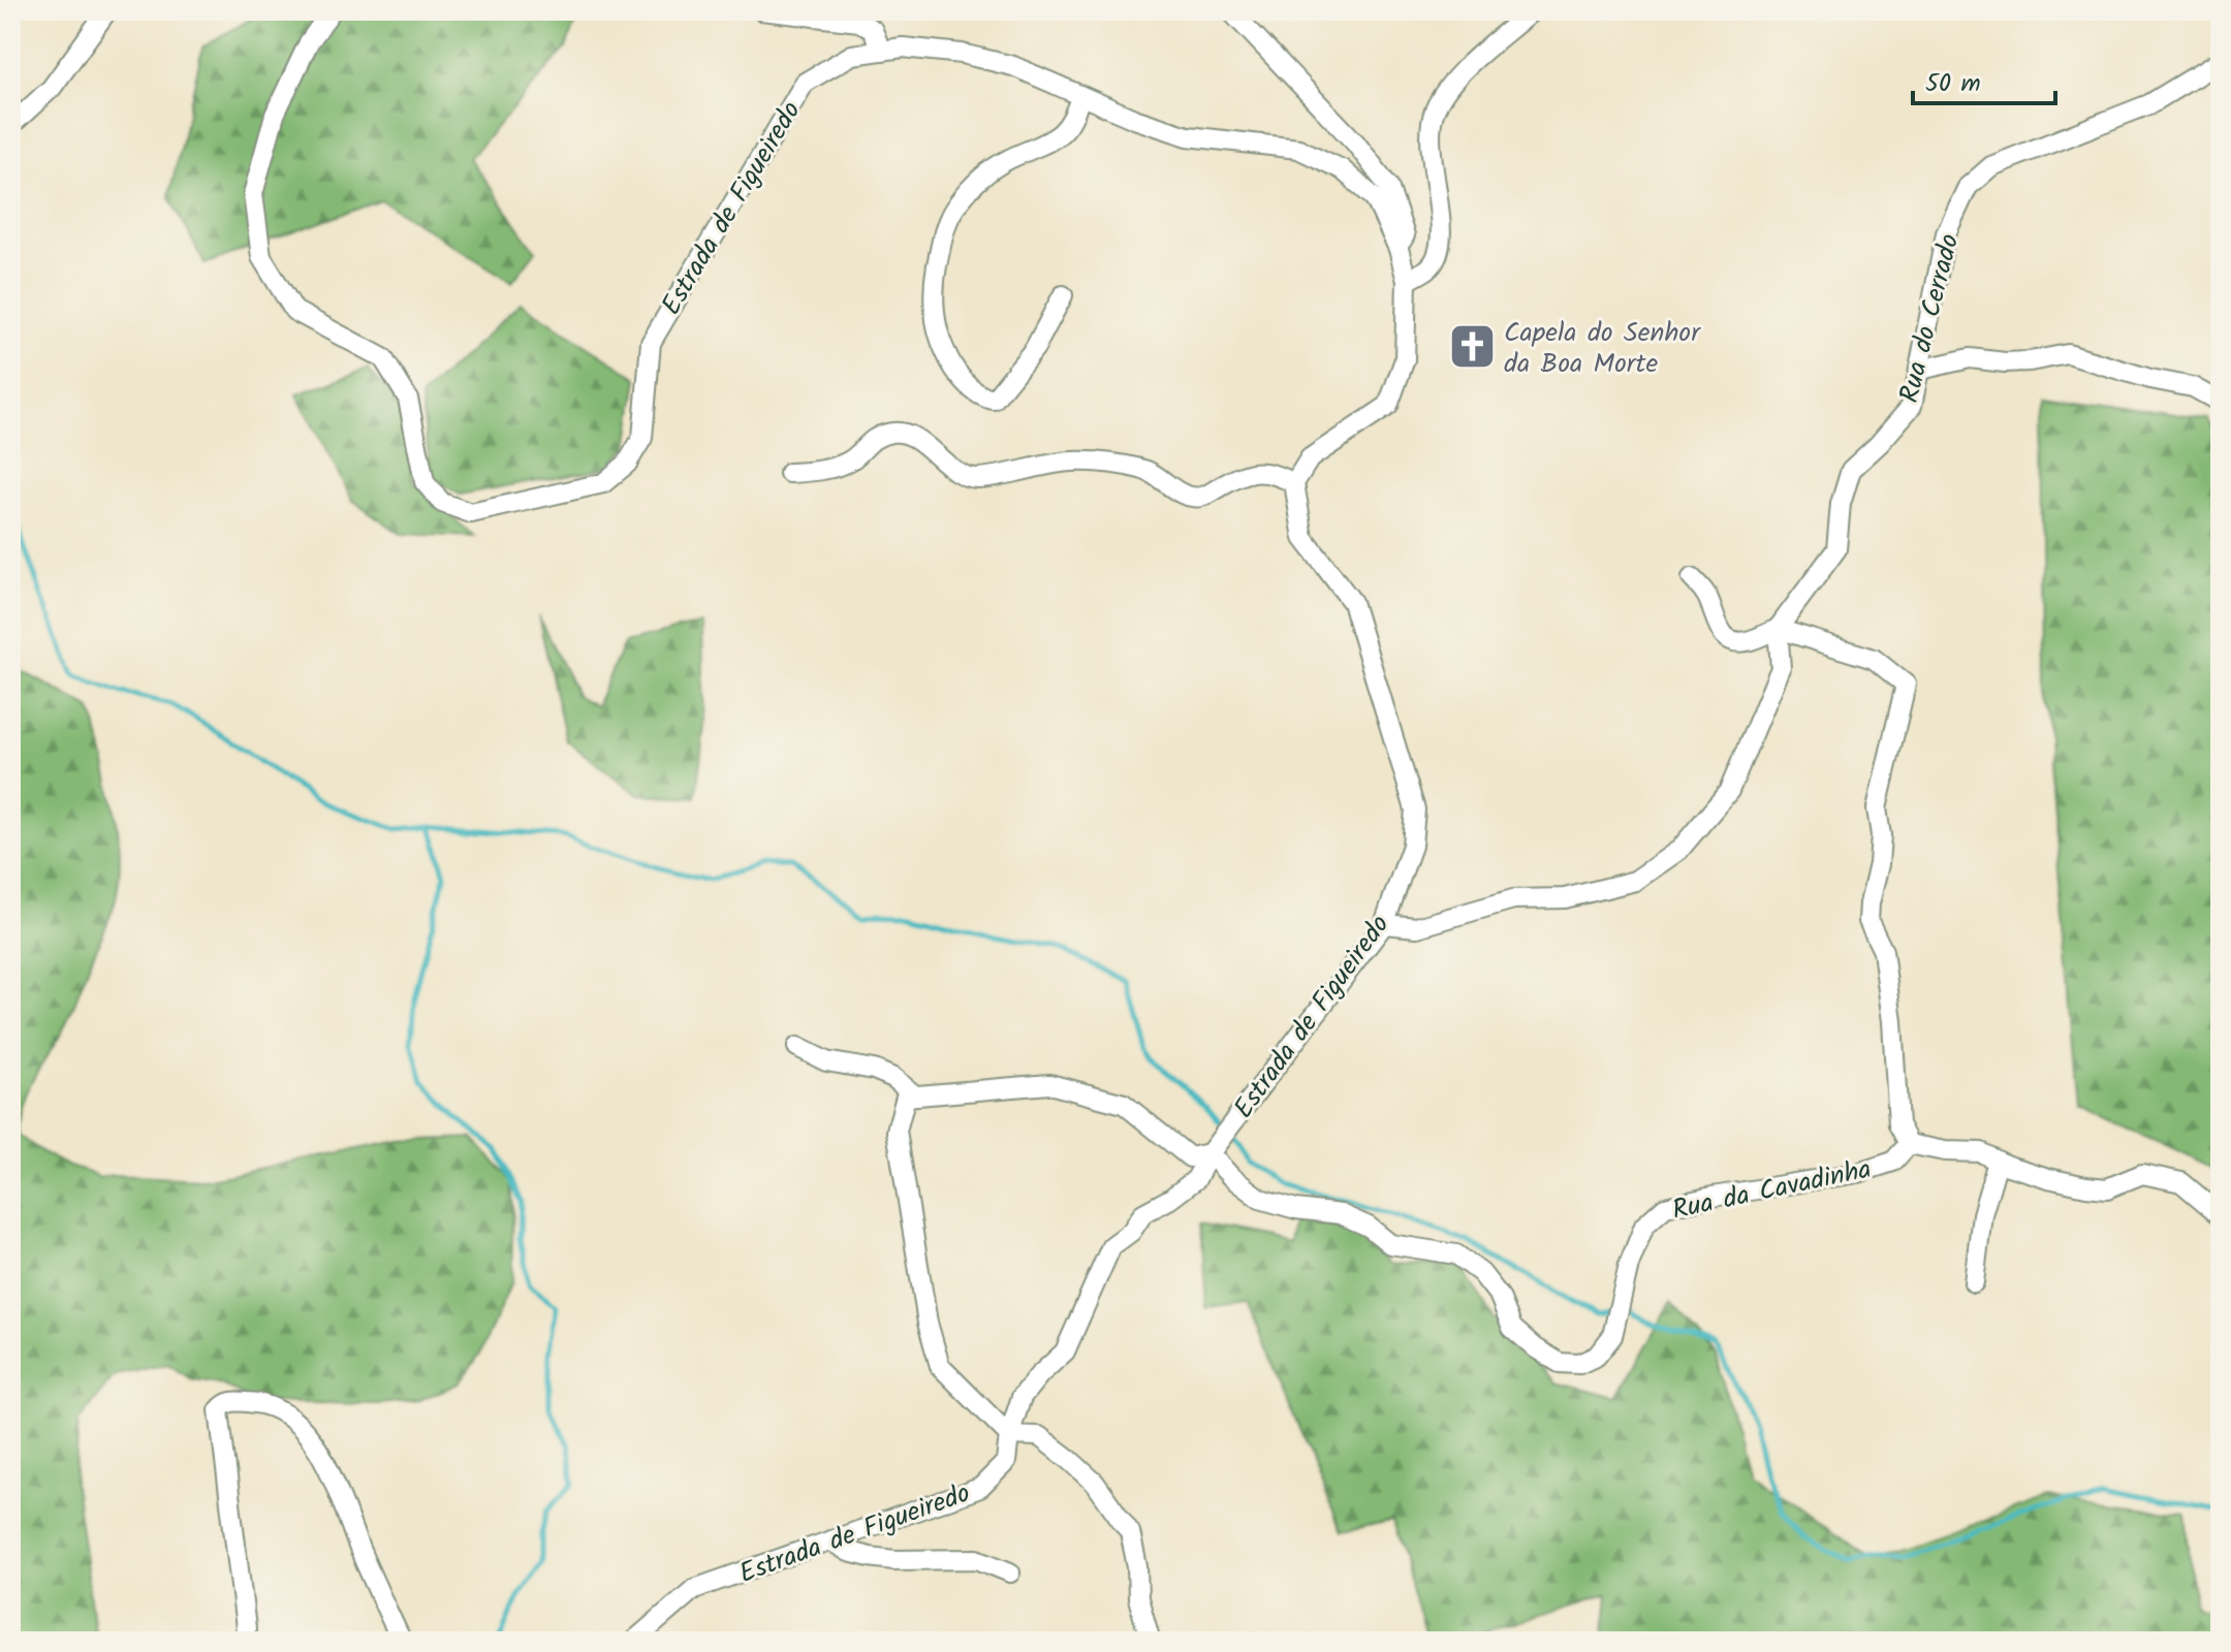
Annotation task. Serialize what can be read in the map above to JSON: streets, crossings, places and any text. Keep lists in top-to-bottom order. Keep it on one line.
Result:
{"streets":{"street":["Estrada de Figueiredo","Rua do Cerrado","Rua da Cavadinha"]},"crossings":[["Estrada de Figueiredo","Rua da Cavadinha"]],"places":{"church":["Capela do Senhor da Boa Morte"]},"scale_bar":"50 m"}
